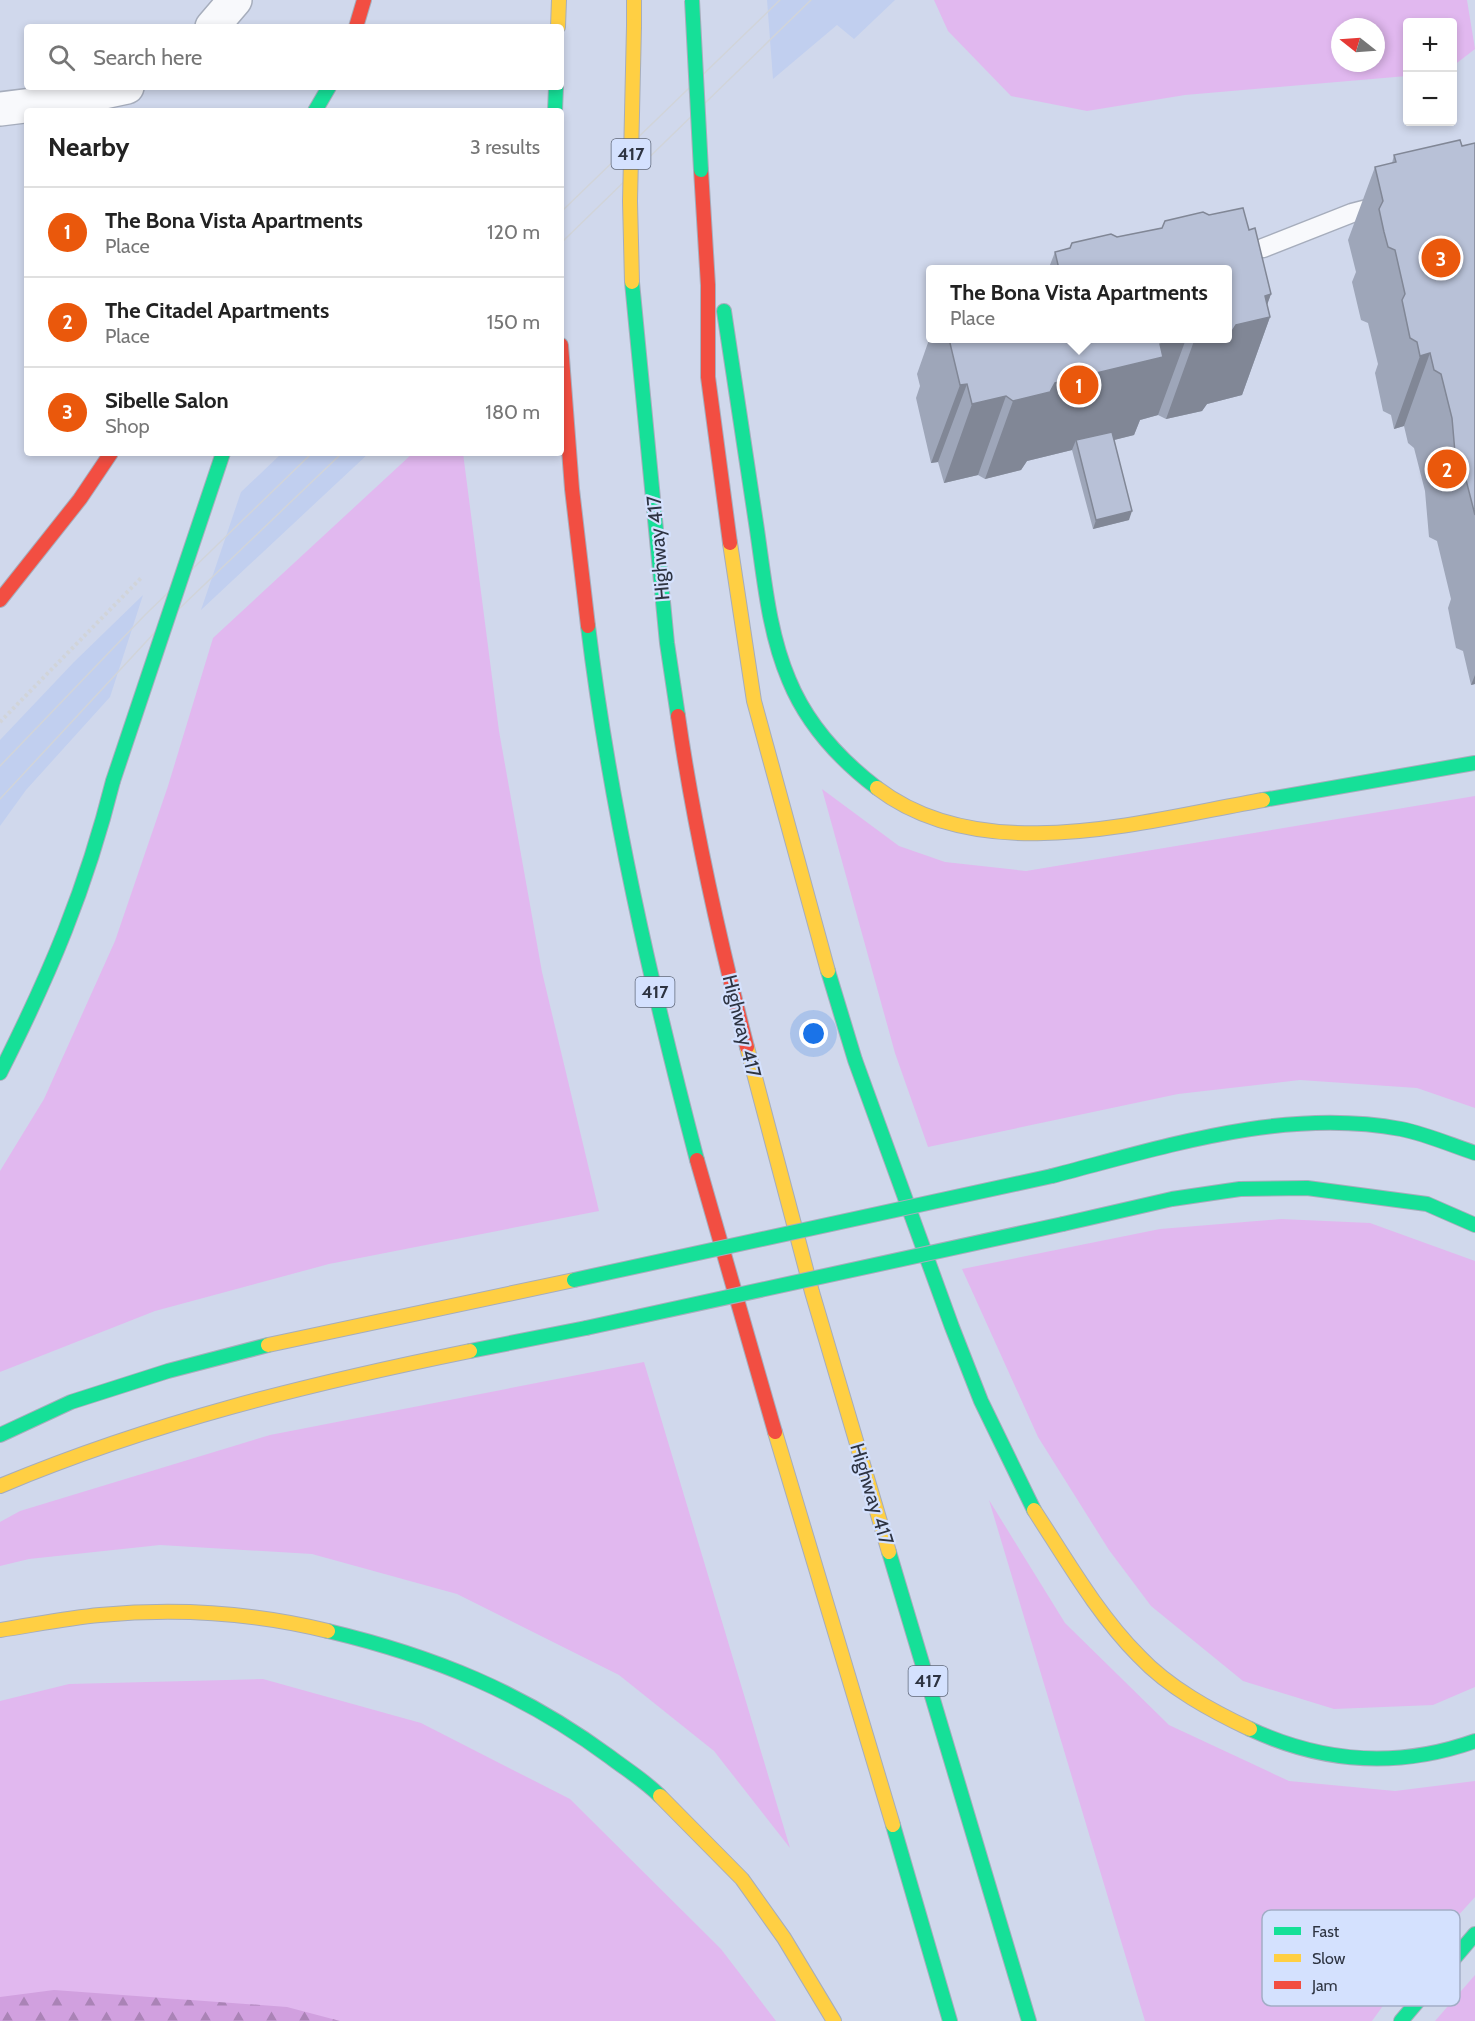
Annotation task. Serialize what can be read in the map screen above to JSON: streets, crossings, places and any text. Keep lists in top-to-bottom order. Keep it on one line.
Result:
{"streets":{"highway":["417","Highway 417"]},"legend":["Fast","Slow","Jam"],"north":"left","page":{"map_buttons":["+","−"],"search":"Search here","heading":["Nearby","3 results"],"list":[{"mark":"1","name":"The Bona Vista Apartments","note":"Place","value":"120 m"},{"mark":"2","name":"The Citadel Apartments","note":"Place","value":"150 m"},{"mark":"3","name":"Sibelle Salon","note":"Shop","value":"180 m"}],"pins":["3","1","2"],"popup":["The Bona Vista Apartments","Place"]}}
